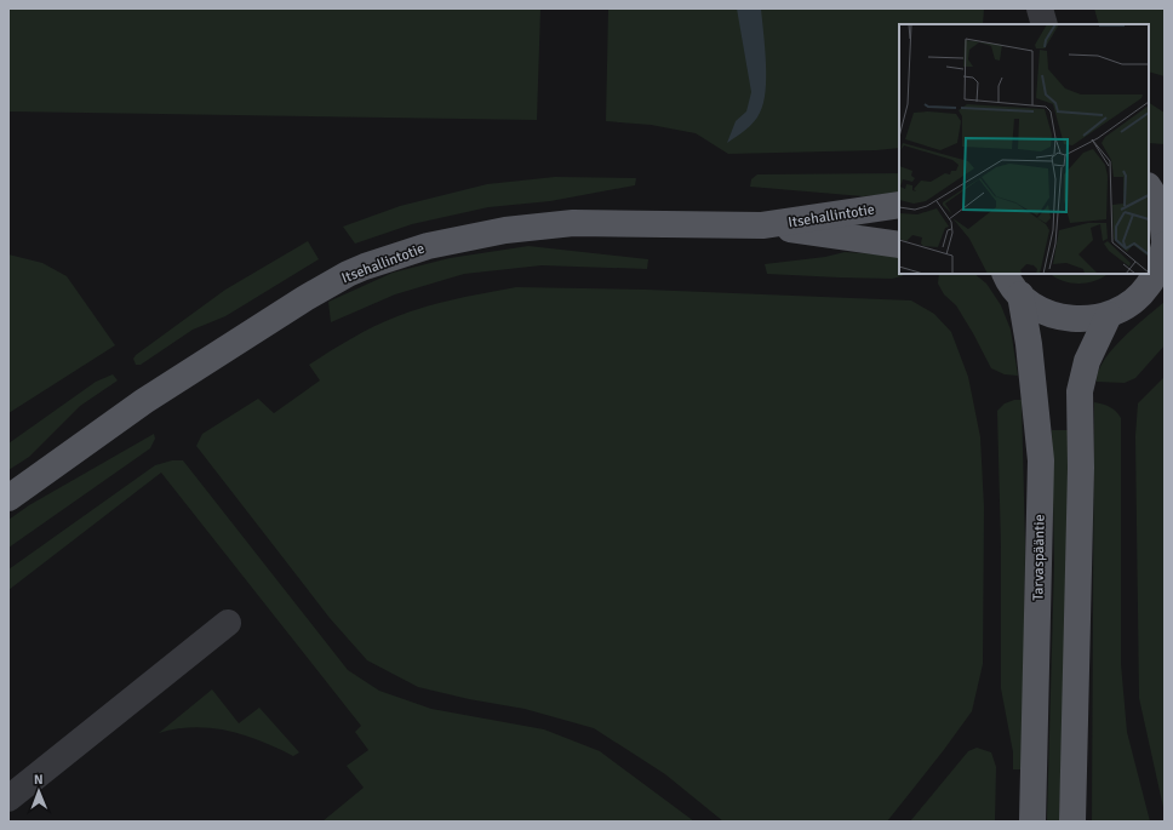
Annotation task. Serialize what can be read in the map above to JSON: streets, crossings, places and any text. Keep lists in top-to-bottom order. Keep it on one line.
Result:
{"streets":{"main road":["Itsehallintotie","Tarvaspääntie"]},"north":"top"}
